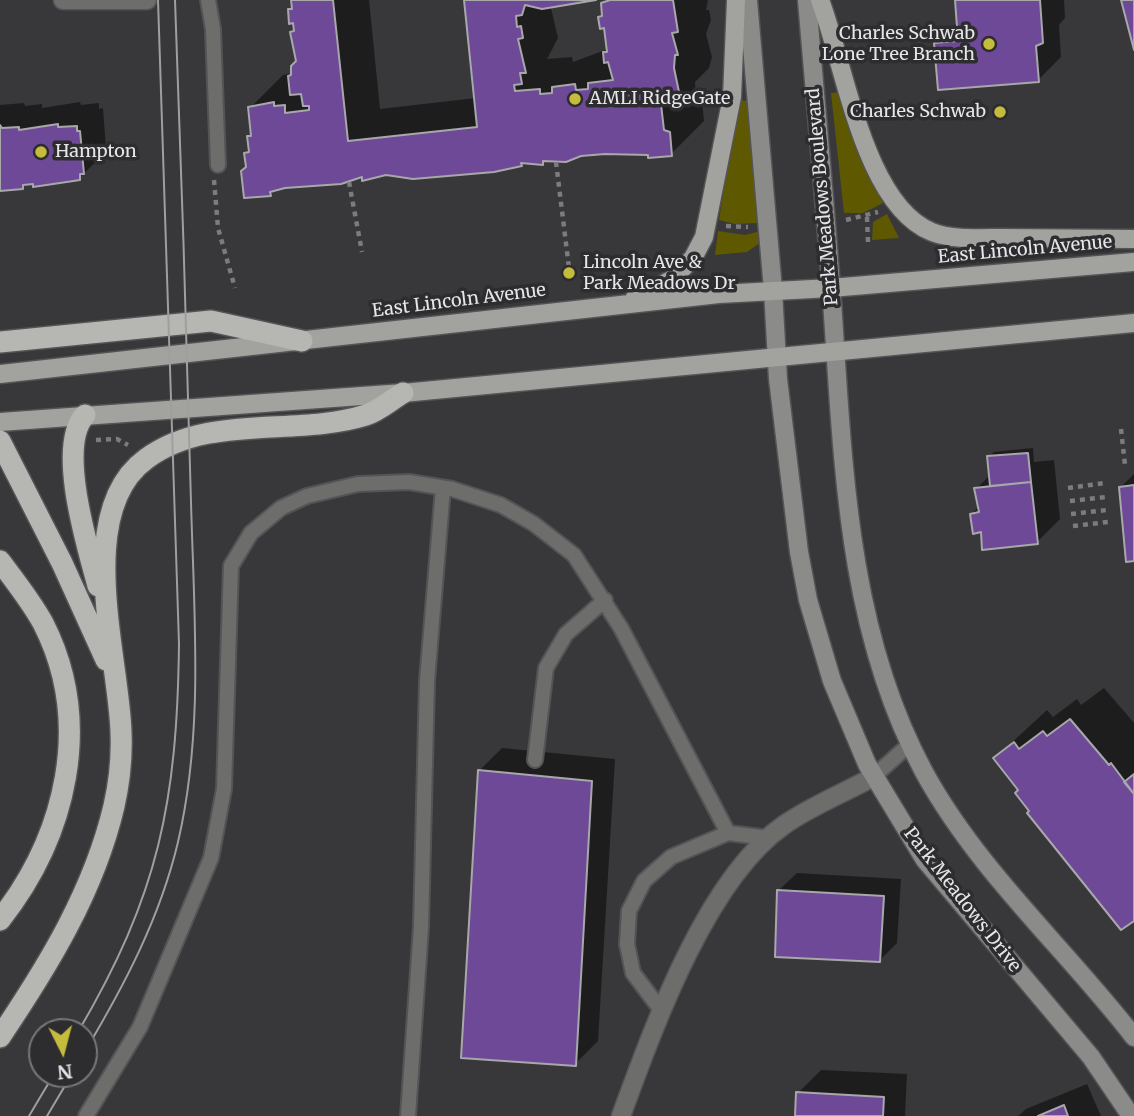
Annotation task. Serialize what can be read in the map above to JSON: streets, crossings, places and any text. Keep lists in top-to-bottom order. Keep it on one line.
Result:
{"streets":{"main road":["Park Meadows Boulevard","East Lincoln Avenue","Park Meadows Drive"]},"crossings":[["Park Meadows Boulevard","East Lincoln Avenue"],["East Lincoln Avenue","Park Meadows Drive"]],"places":["Charles Schwab Lone Tree Branch","AMLI RidgeGate","Charles Schwab","Hampton","Lincoln Ave & Park Meadows Dr"],"north":"bottom"}
